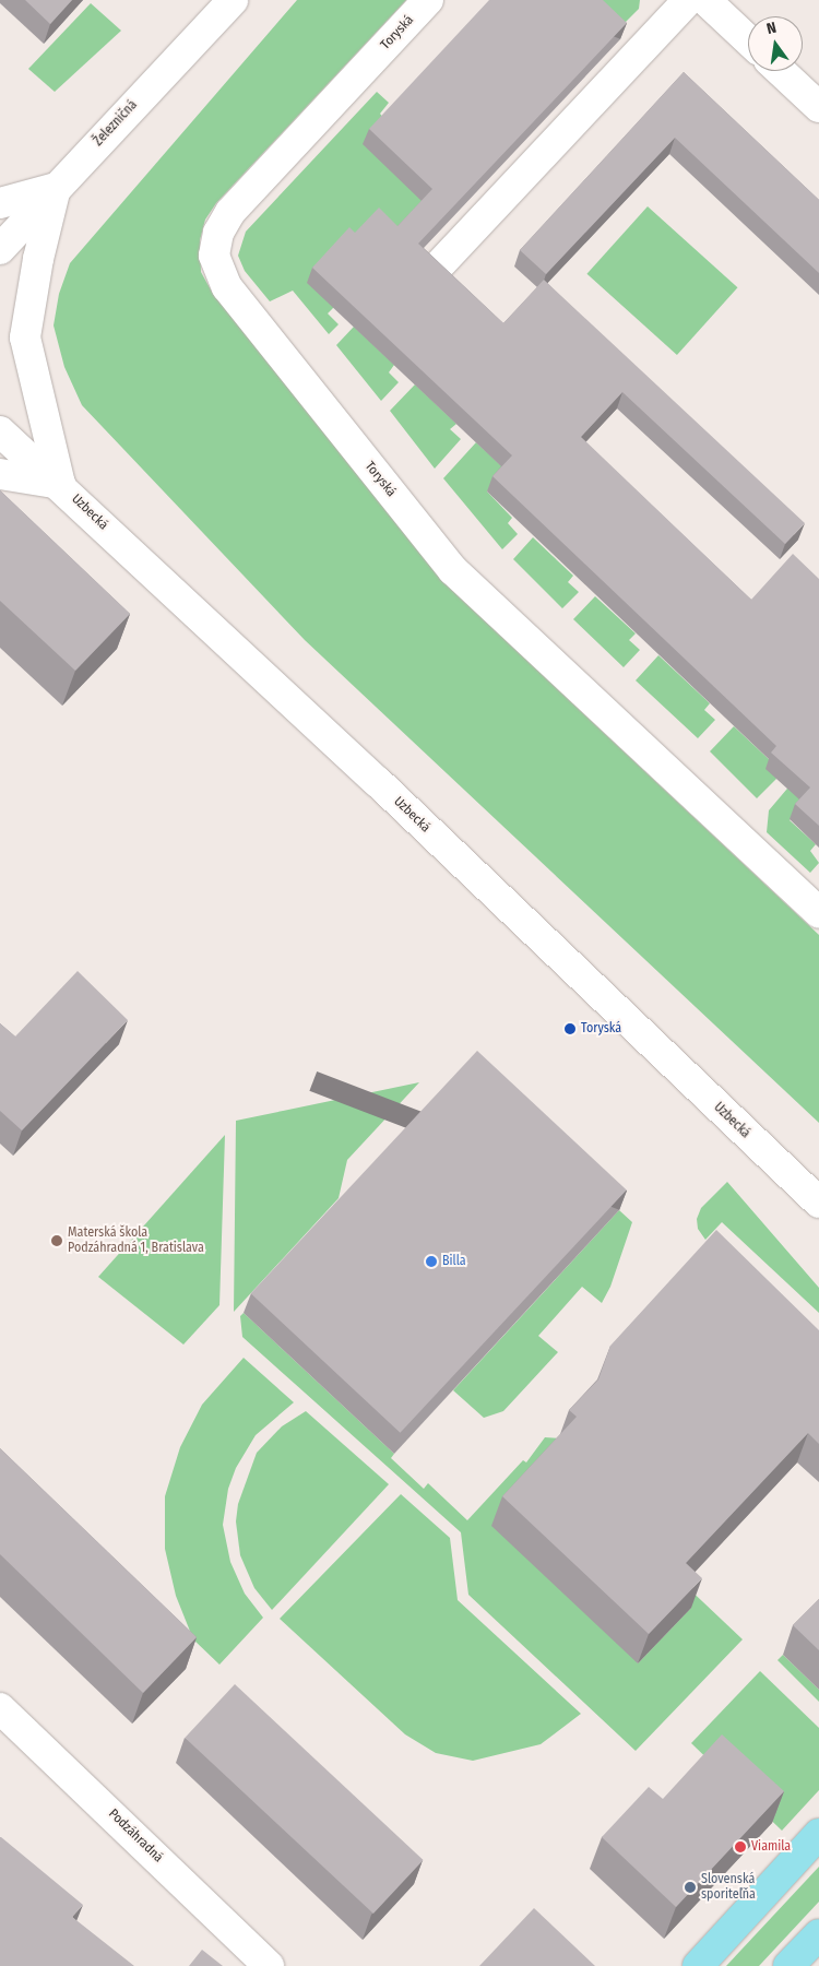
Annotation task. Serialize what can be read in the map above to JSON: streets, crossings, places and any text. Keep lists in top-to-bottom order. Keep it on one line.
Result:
{"streets":{"street":["Toryská","Železničná","Uzbecká","Podzáhradná"]},"places":["Toryská","Materská škola Podzáhradná 1, Bratislava","Billa","Viamila","Slovenská sporiteľňa"],"north":"top"}
